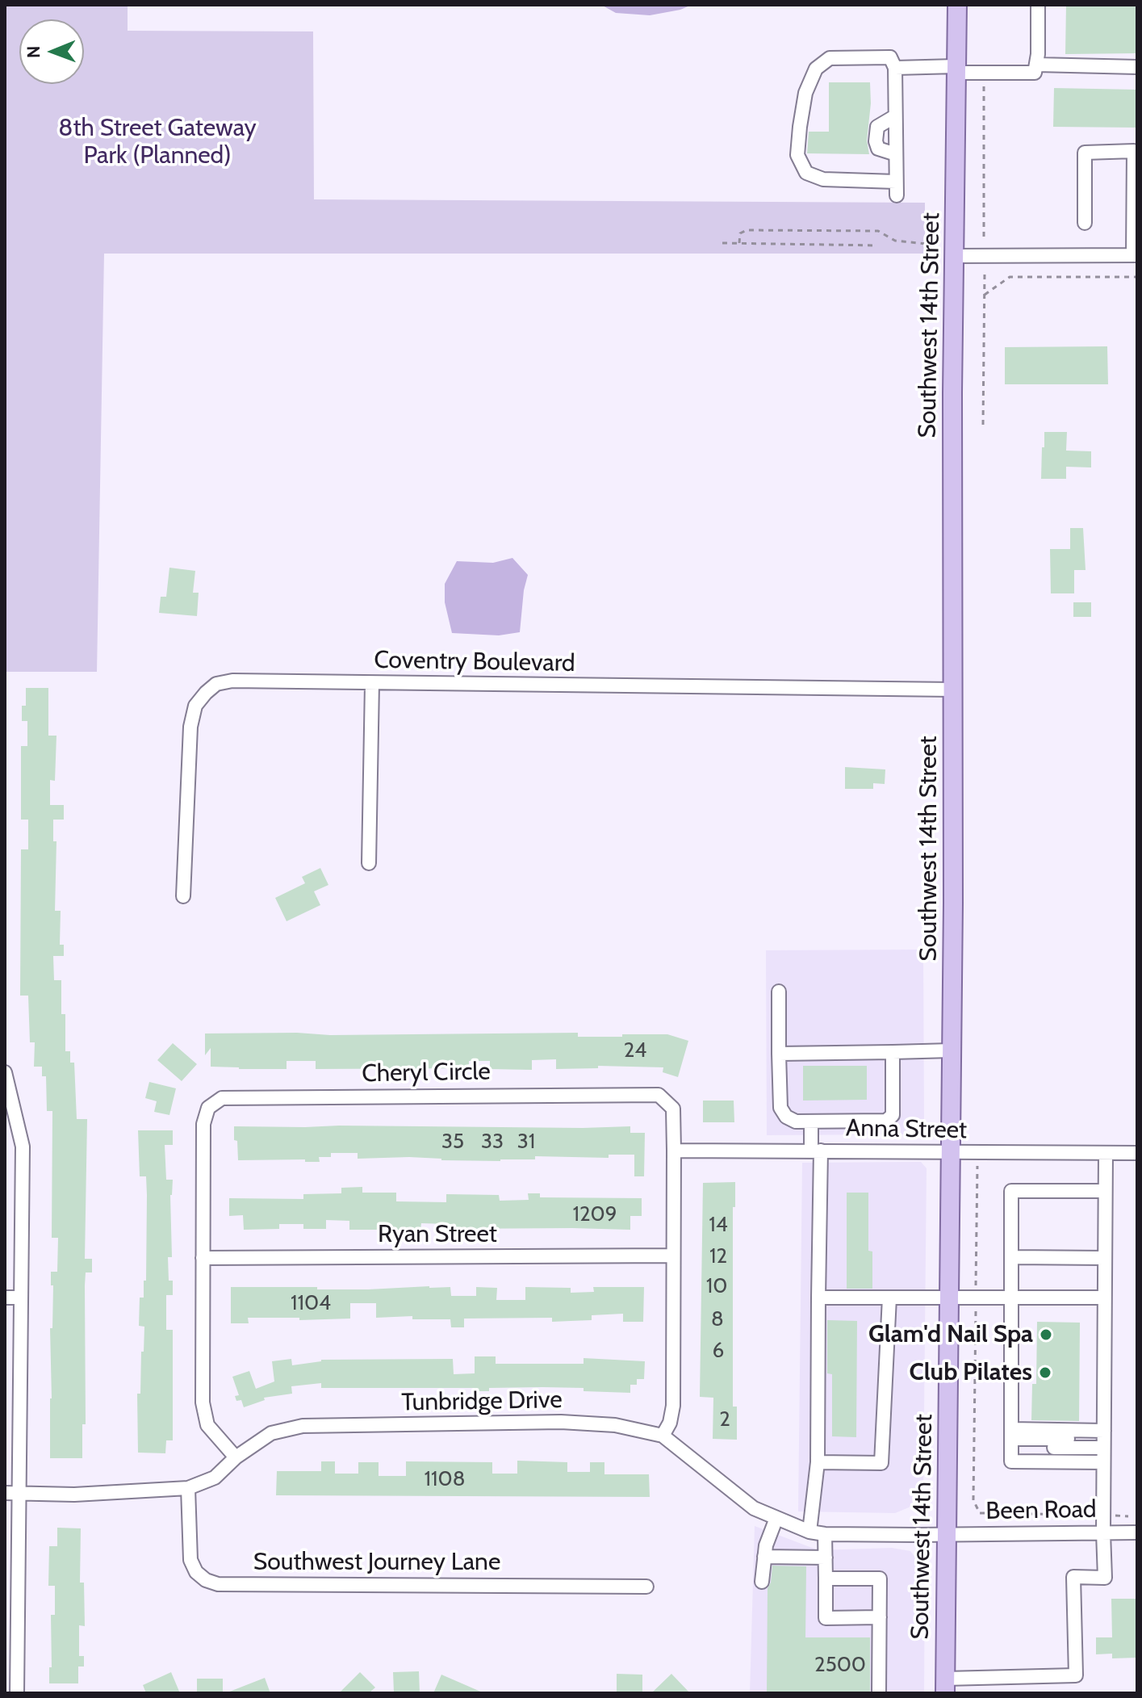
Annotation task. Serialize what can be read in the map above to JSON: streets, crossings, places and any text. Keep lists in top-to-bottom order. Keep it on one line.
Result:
{"streets":{"main road":["Southwest 14th Street"],"street":["Coventry Boulevard","Cheryl Circle","Anna Street","Ryan Street","Tunbridge Drive","Been Road","Southwest Journey Lane"]},"crossings":[["Southwest 14th Street","Coventry Boulevard"],["Southwest 14th Street","Anna Street"],["Southwest 14th Street","Tunbridge Drive"],["Southwest 14th Street","Been Road"],["Cheryl Circle","Anna Street"],["Cheryl Circle","Ryan Street"],["Cheryl Circle","Tunbridge Drive"],["Tunbridge Drive","Been Road"],["Tunbridge Drive","Southwest Journey Lane"]],"parks":["8th Street Gateway Park (Planned)"],"places":["Glam'd Nail Spa","Club Pilates"],"house_numbers":["24","35","33","31","1209","14","12","10","1104","8","6","2","1108","2500"],"north":"left"}
